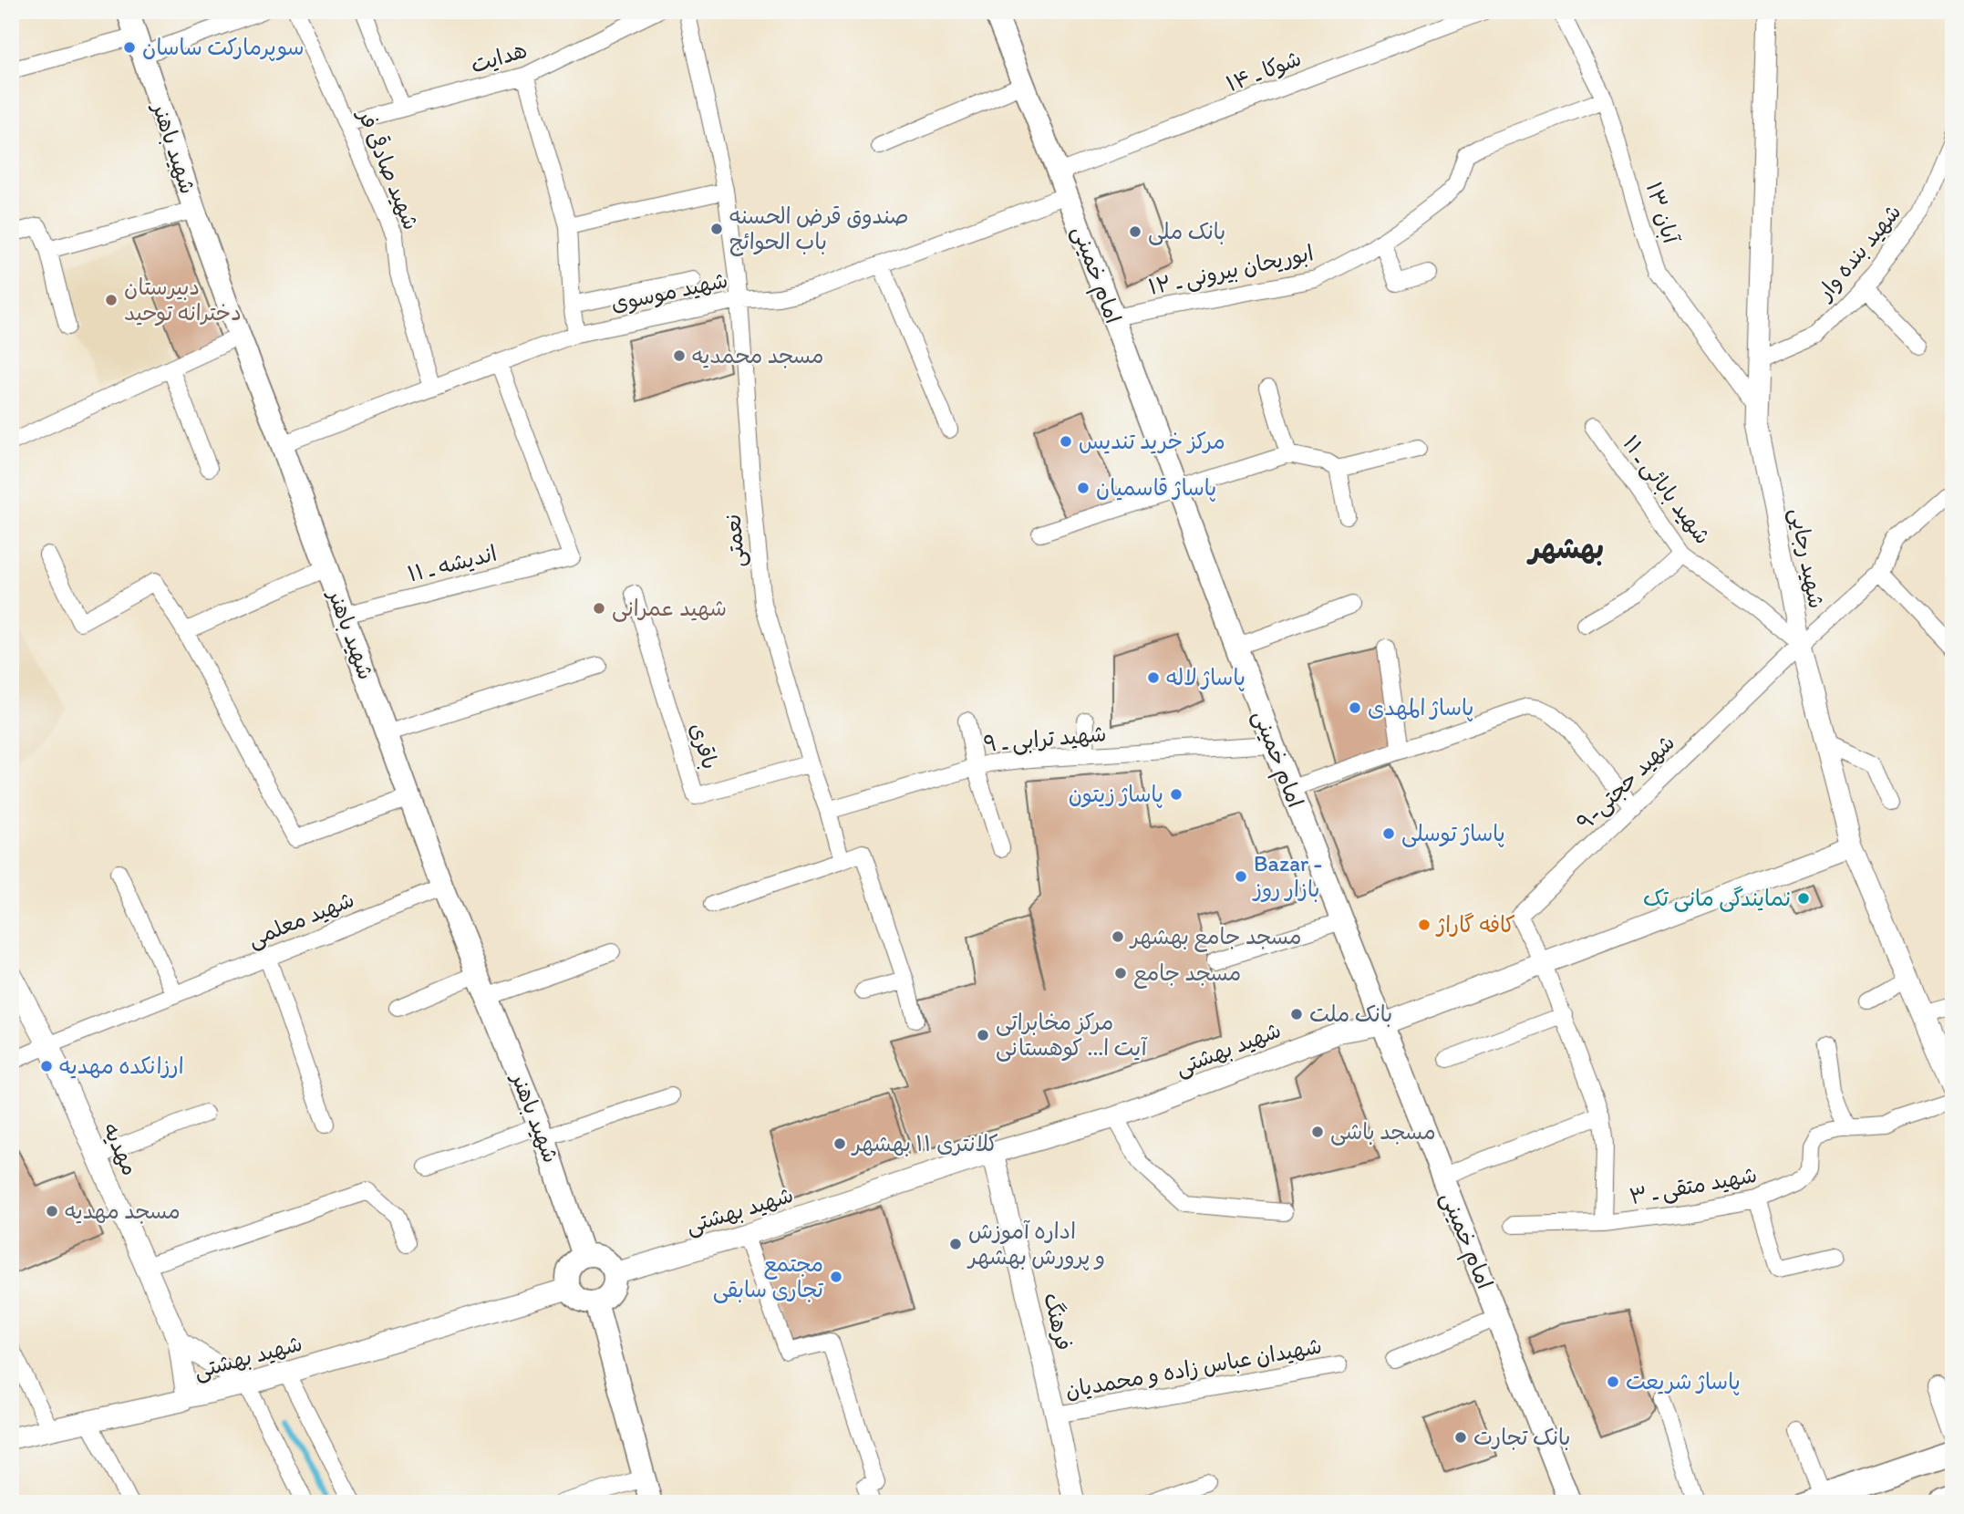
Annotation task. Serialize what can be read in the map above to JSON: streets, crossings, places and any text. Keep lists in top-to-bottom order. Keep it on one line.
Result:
{"streets":{"main road":["شهید باهنر","امام خمینی"],"street":["هدایت","شوکا ـ ۱۴","شهید صادقی فر","۱۳ آبان","شهید بنده وار","ابوریحان بیرونی ـ ۱۲","شهید موسوی","شهید بابائی ـ ۱۱","نعمتی","شهید رجایی","اندیشه ـ ۱۱","شهید ترابی ـ ۹","باقری","شهید حجتی-۹","شهید معلمی","شهید بهشتی","مهدیه","شهید متقی ـ ۳","فرهنگ","شهیدان عباس زاده و محمدیان"]},"crossings":[["هدایت","شهید صادقی فر"],["شوکا ـ ۱۴","امام خمینی"],["شهید باهنر","شهید موسوی"],["شهید باهنر","اندیشه ـ ۱۱"],["شهید باهنر","شهید معلمی"],["شهید باهنر","شهید بهشتی"],["شهید صادقی فر","شهید موسوی"],["۱۳ آبان","ابوریحان بیرونی ـ ۱۲"],["۱۳ آبان","شهید رجایی"],["شهید بنده وار","شهید رجایی"],["ابوریحان بیرونی ـ ۱۲","امام خمینی"],["امام خمینی","شهید موسوی"],["امام خمینی","شهید ترابی ـ ۹"],["امام خمینی","شهید بهشتی"],["شهید موسوی","نعمتی"],["شهید موسوی","اندیشه ـ ۱۱"],["شهید بابائی ـ ۱۱","شهید رجایی"],["شهید بابائی ـ ۱۱","شهید حجتی-۹"],["نعمتی","شهید ترابی ـ ۹"],["نعمتی","باقری"],["شهید رجایی","شهید حجتی-۹"],["شهید رجایی","شهید بهشتی"],["شهید حجتی-۹","شهید بهشتی"],["شهید معلمی","مهدیه"],["شهید بهشتی","مهدیه"],["شهید بهشتی","فرهنگ"],["فرهنگ","شهیدان عباس زاده و محمدیان"]],"districts":["بهشهر"],"places":["سوپرمارکت ساسان","صندوق قرض الحسنه باب الحوائج","بانک ملی","دبیرستان دخترانه توحید","مسجد محمدیه","مرکز خرید تندیس","پاساژ قاسمیان","شهید عمرانی","پاساژ لاله","پاساژ المهدی","پاساژ زیتون","پاساژ توسلی","Bazar - بازار روز","نمایندگی مانی تک","کافه گاراژ","مسجد جامع بهشهر","مسجد جامع","بانک ملت","مرکز مخابراتی آیت ا... کوهستانی","ارزانکده مهدیه","مسجد باشی","کلانتری ۱۱ بهشهر","مسجد مهدیه","اداره آموزش و پرورش بهشهر","مجتمع تجاری سابقی","پاساژ شریعت","بانک تجارت"]}
